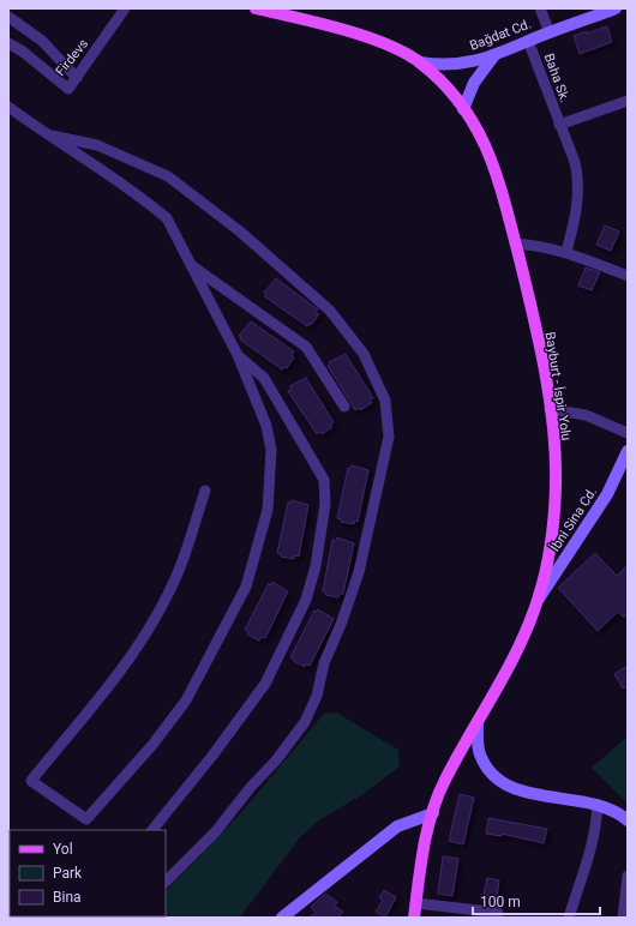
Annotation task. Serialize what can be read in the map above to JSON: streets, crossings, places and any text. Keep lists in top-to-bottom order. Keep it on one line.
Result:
{"streets":{"main road":["Bayburt - İspir Yolu"],"street":["Bağdat Cd.","Firdevs","Baha Sk.","İbni Sina Cd."]},"crossings":[["Bağdat Cd.","Baha Sk."],["Bağdat Cd.","Bayburt - İspir Yolu"],["Bayburt - İspir Yolu","İbni Sina Cd."]],"legend":["Yol","Park","Bina"],"scale_bar":"100 m"}
